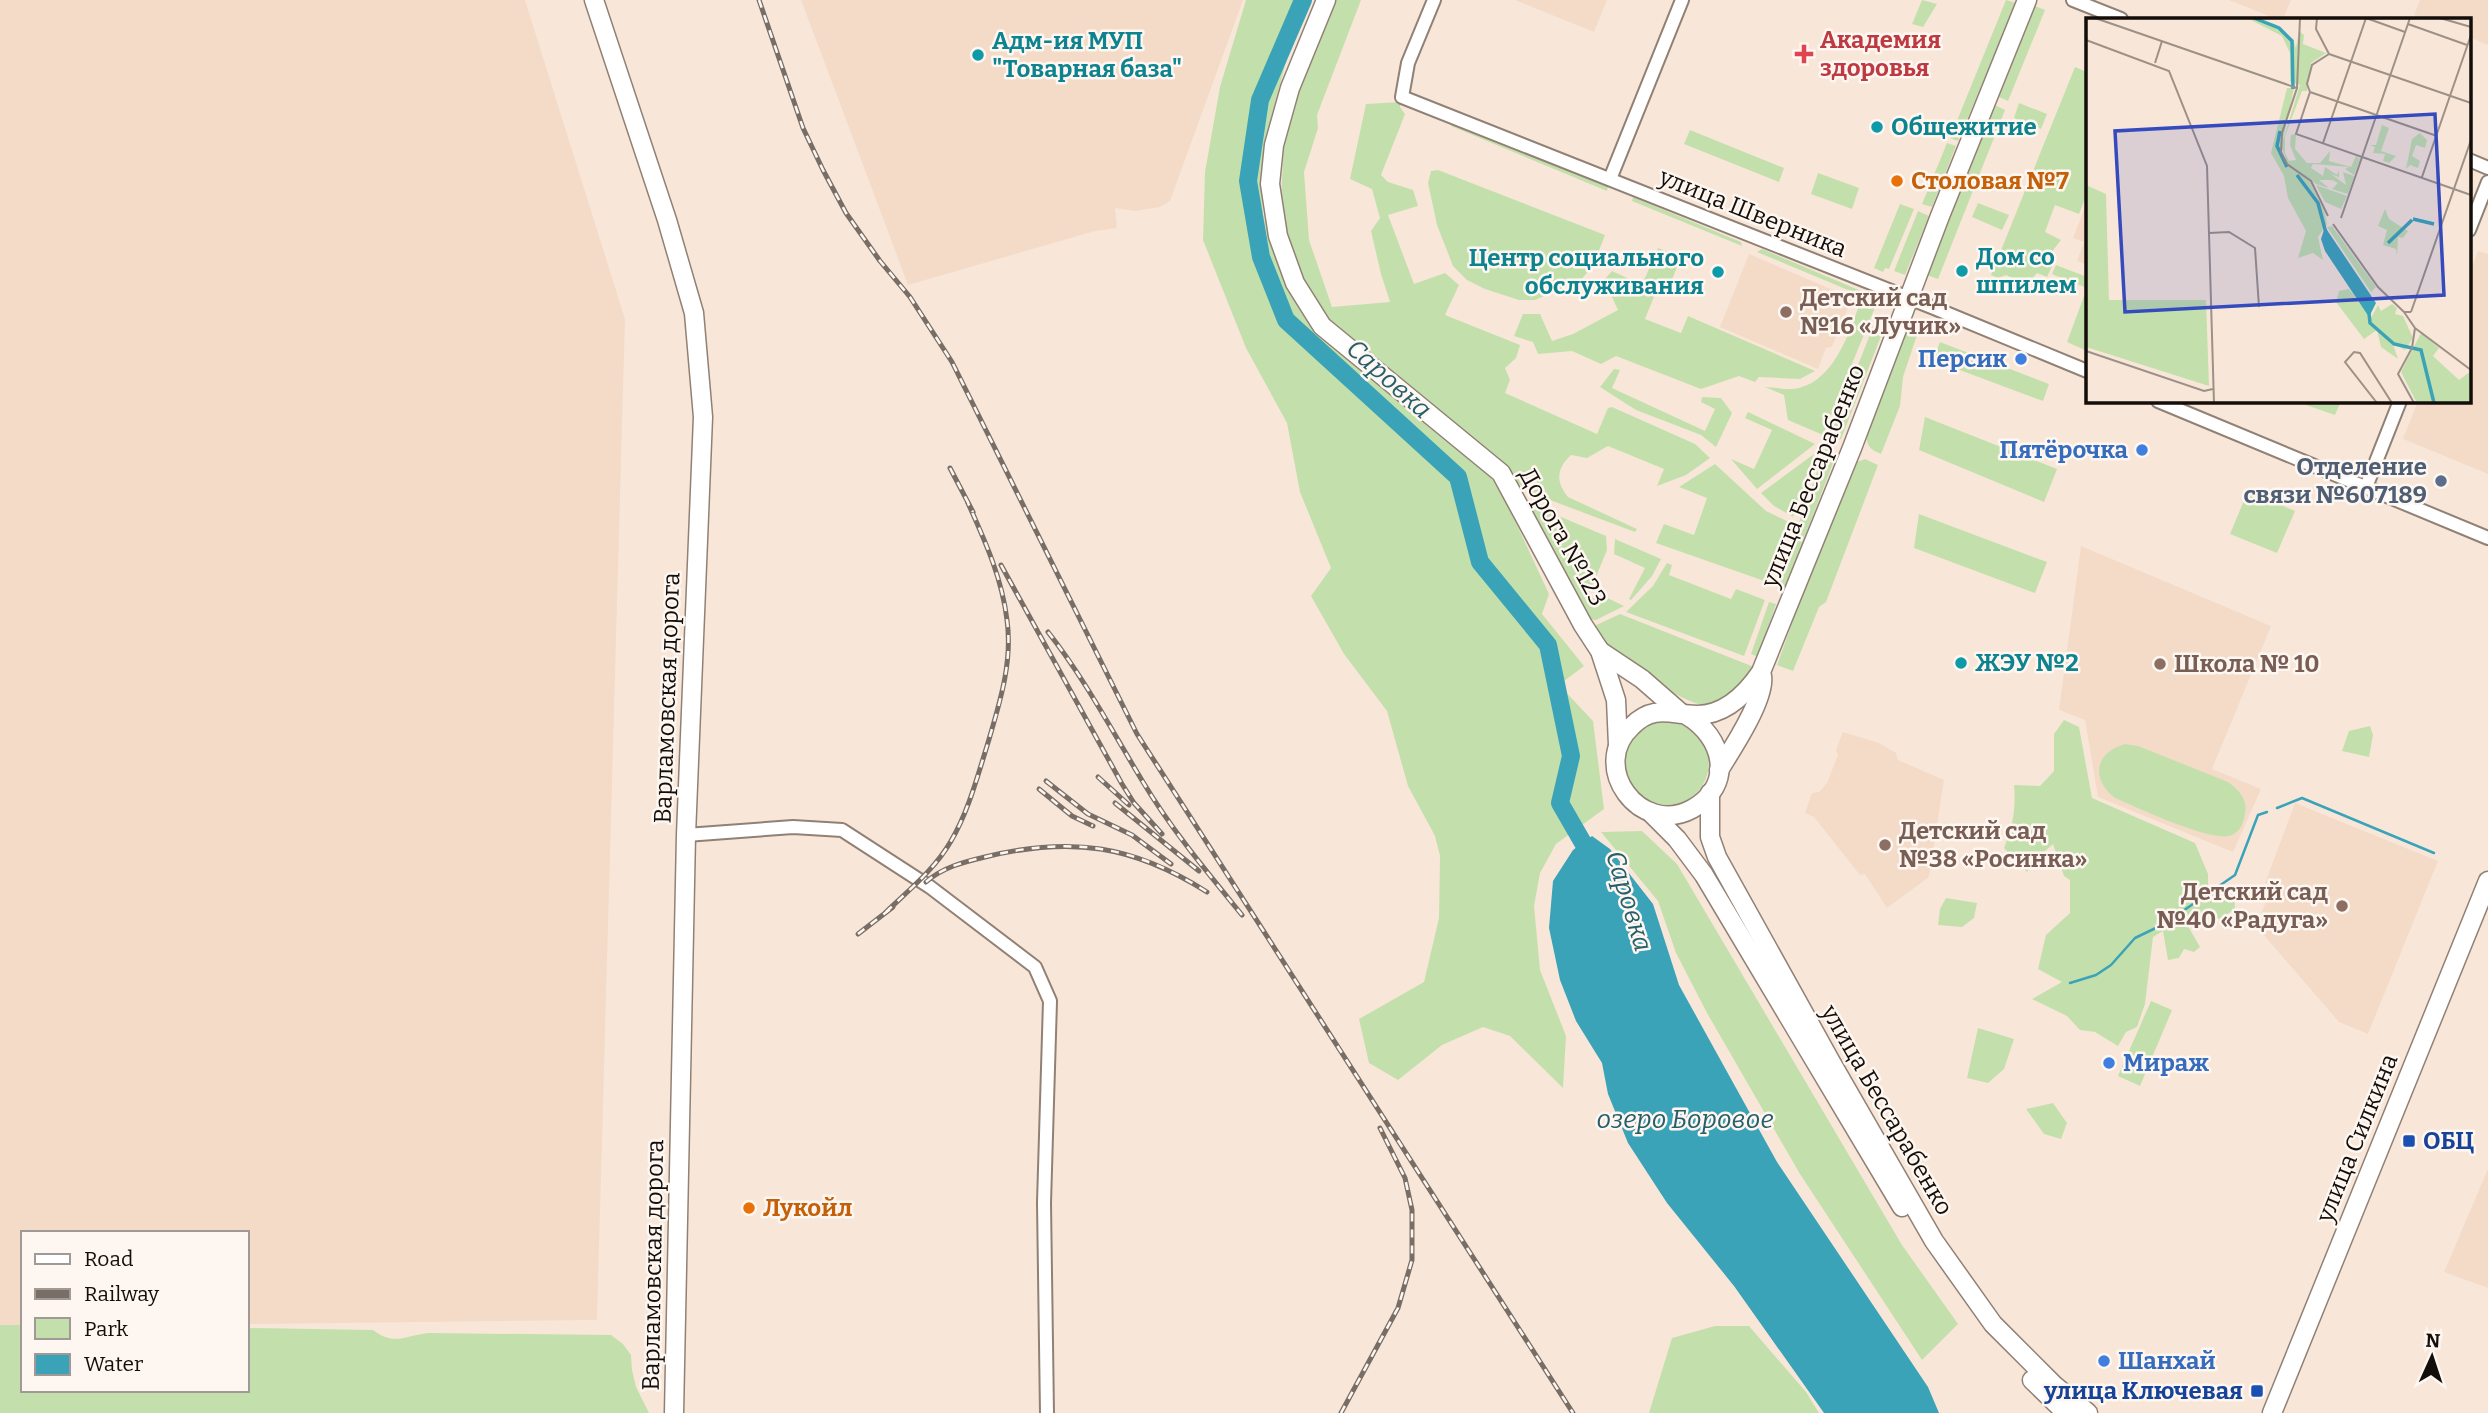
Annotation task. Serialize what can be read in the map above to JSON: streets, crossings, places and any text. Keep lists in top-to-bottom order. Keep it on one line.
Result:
{"streets":{"main road":["улица Бессарабенко","Дорога №123","Варламовская дорога","улица Силкина"],"street":["улица Шверника"]},"crossings":[["улица Шверника","улица Бессарабенко"],["улица Бессарабенко","Дорога №123"]],"water":["Саровка","озеро Боровое"],"places":{"health":["Академия здоровья"],"other":["Адм-ия МУП \"Товарная база\"","Общежитие","Столовая №7","Дом со шпилем","Центр социального обслуживания","Детский сад №16 «Лучик»","Персик","Пятёрочка","Отделение связи №607189","ЖЭУ №2","Школа № 10","Детский сад №38 «Росинка»","Детский сад №40 «Радуга»","Мираж","Лукойл","Шанхай"],"transit":["ОБЦ","улица Ключевая"]},"legend":["Road","Railway","Park","Water"],"north":"top"}
